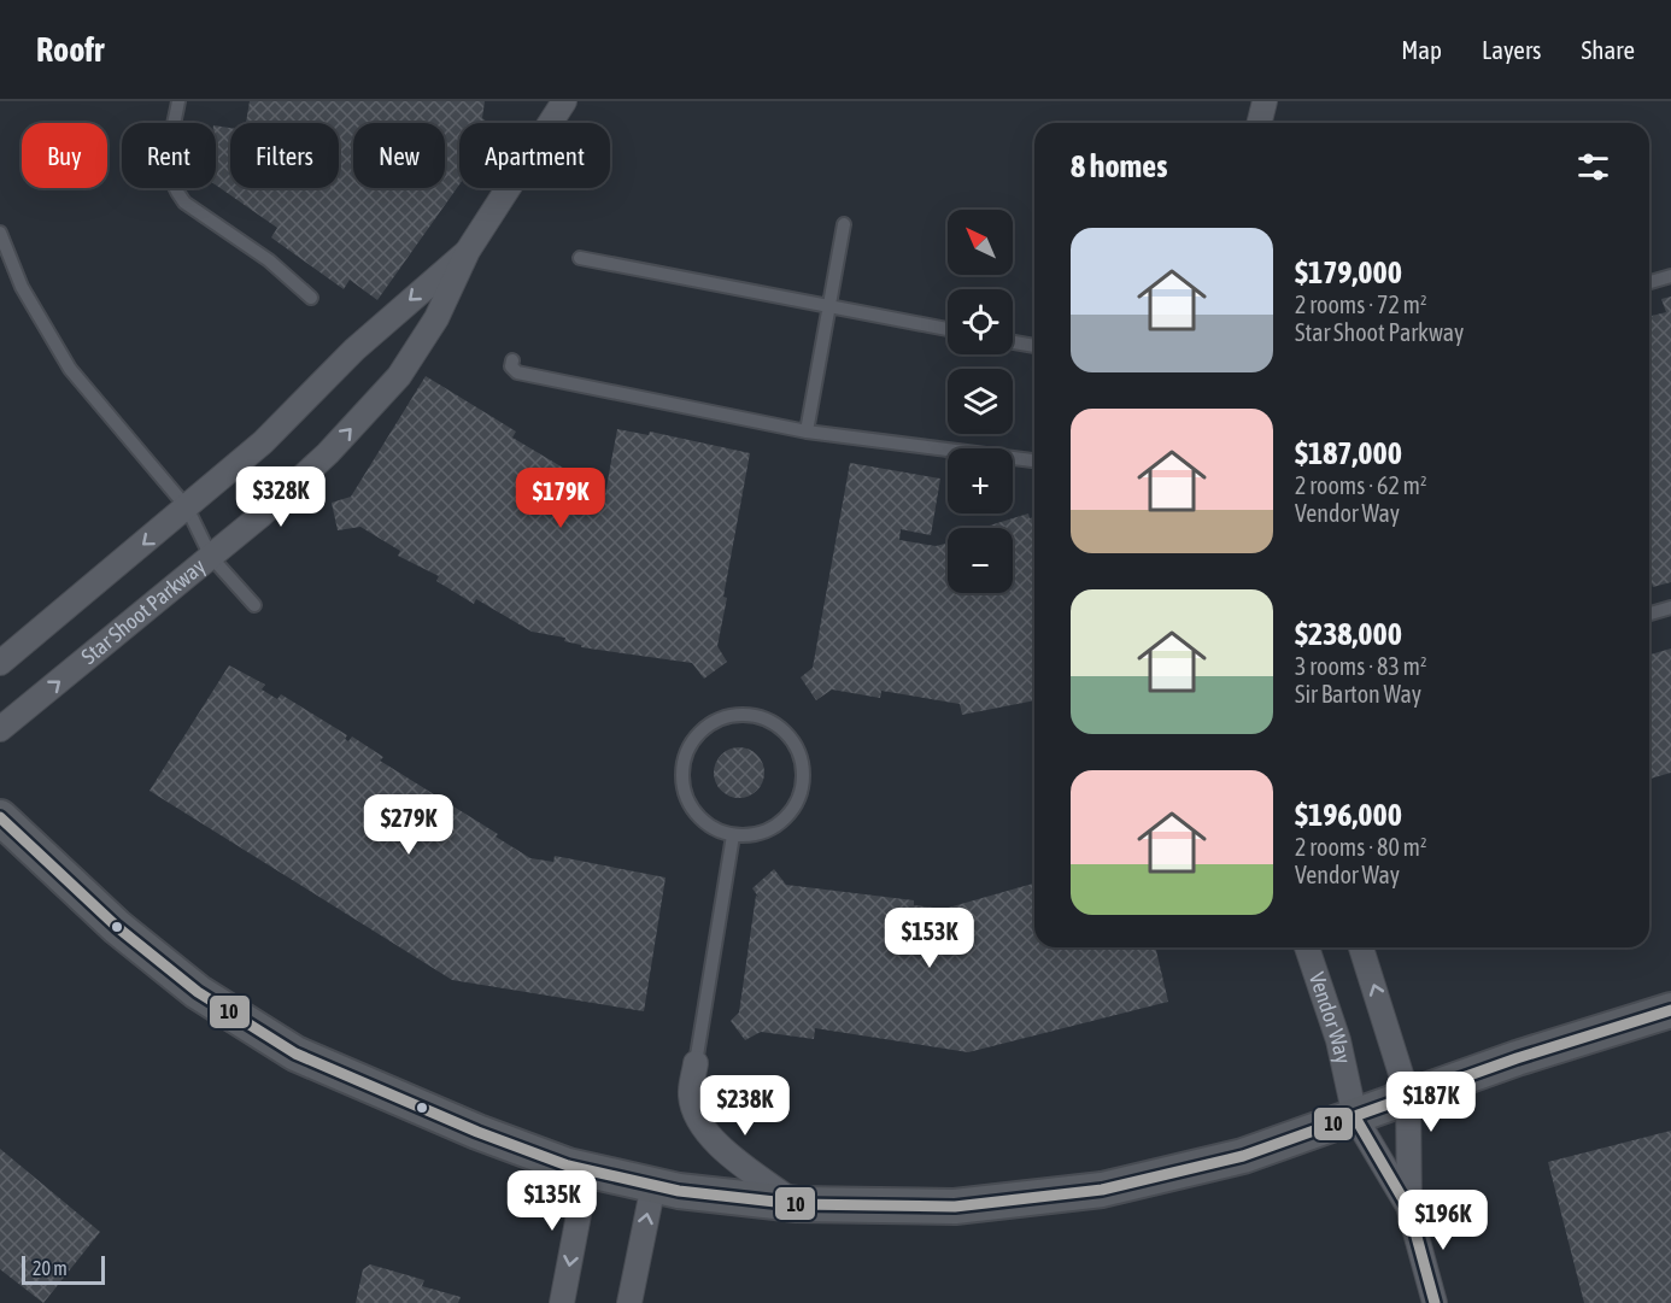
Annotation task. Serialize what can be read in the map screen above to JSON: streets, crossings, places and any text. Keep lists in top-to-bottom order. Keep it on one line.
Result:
{"streets":{"street":["Star Shoot Parkway","Vendor Way"]},"lines":["transit line 10"],"scale_bar":"20 m","north":"top left","page":{"header":"Roofr","nav":["Map","Layers","Share"],"chip":["Buy","Rent","Filters","New","Apartment"],"heading":"8 homes","map_buttons":["+","−"],"list":[{"name":"$179,000","note":"2 rooms · 72 m² · Star Shoot Parkway"},{"name":"$187,000","note":"2 rooms · 62 m² · Vendor Way"},{"name":"$238,000","note":"3 rooms · 83 m² · Sir Barton Way"},{"name":"$196,000","note":"2 rooms · 80 m² · Vendor Way"}],"price":["$328K","$179K","$279K","$153K","$187K","$238K","$135K","$196K"],"scale":"20 m"}}
